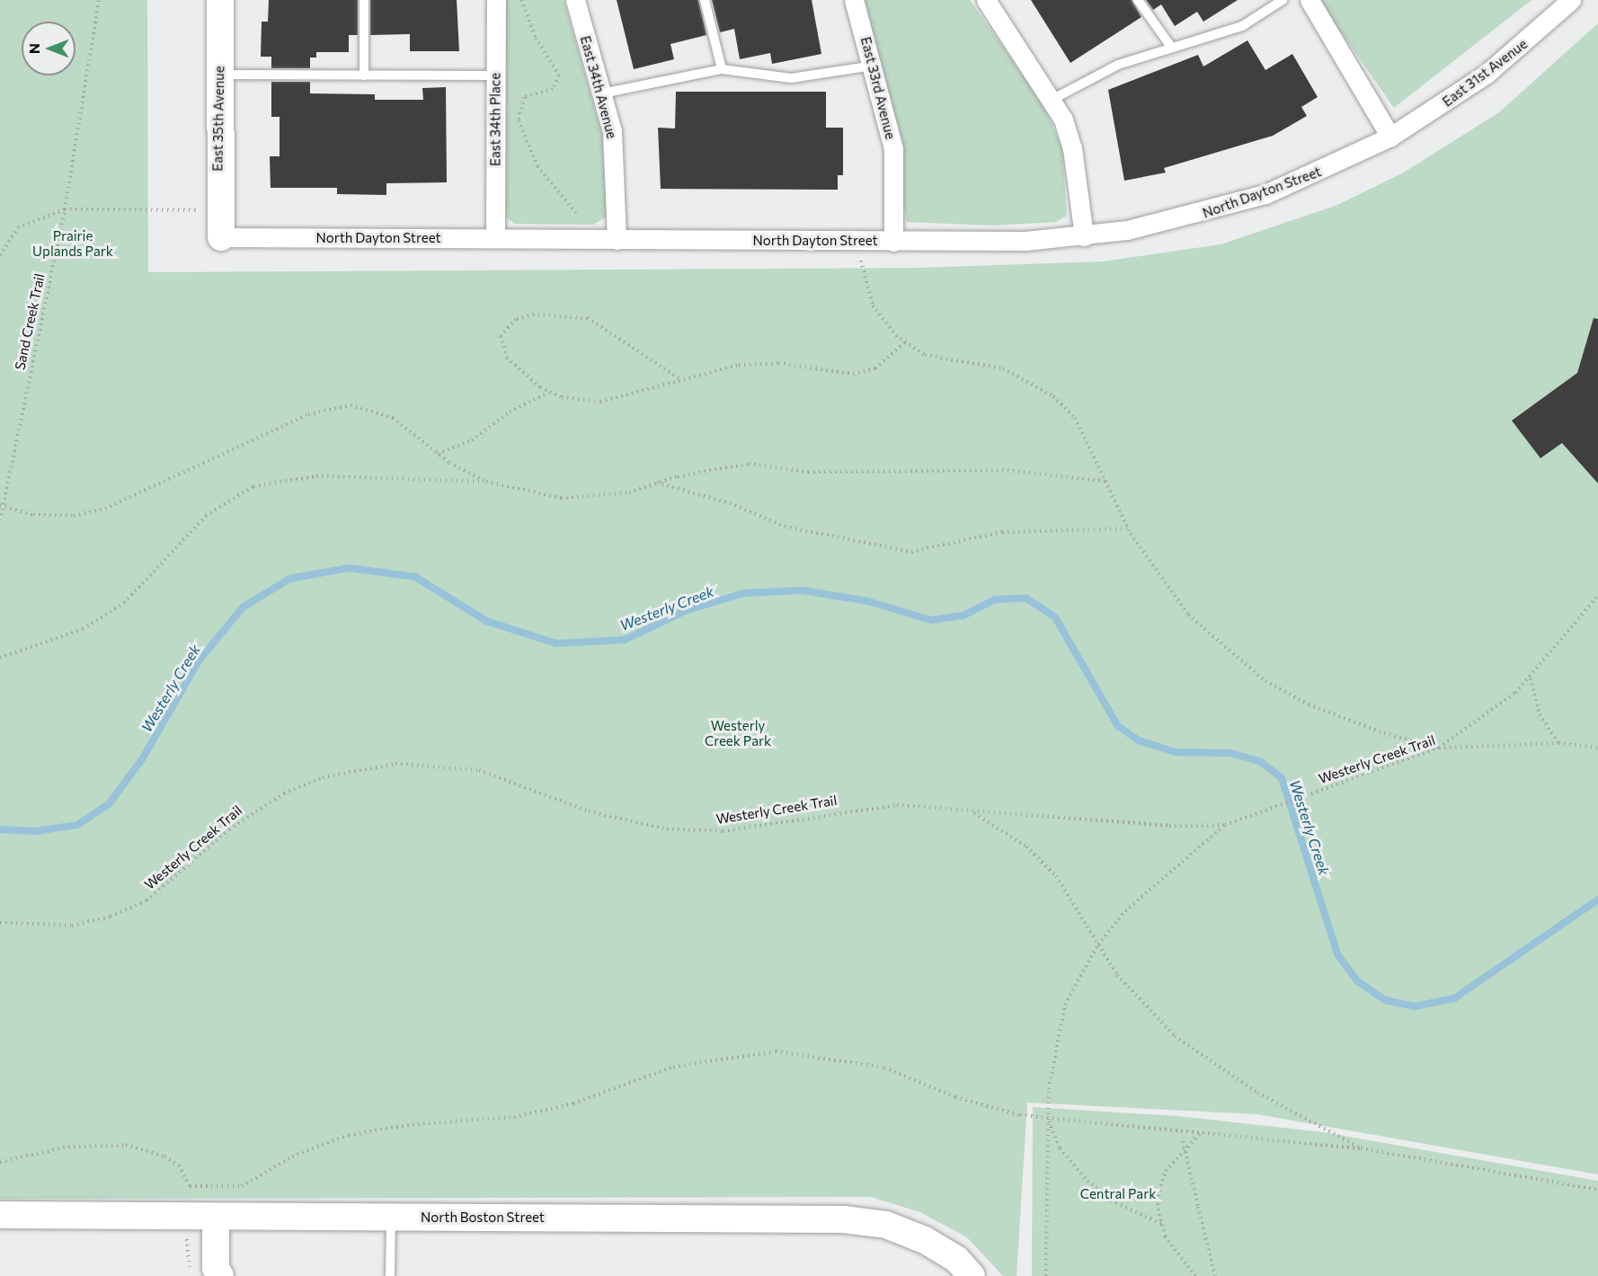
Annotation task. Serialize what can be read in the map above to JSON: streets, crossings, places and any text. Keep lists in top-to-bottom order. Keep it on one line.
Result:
{"streets":{"street":["East 31st Avenue","East 34th Avenue","East 33rd Avenue","East 35th Avenue","East 34th Place","North Dayton Street","North Boston Street"],"path":["Sand Creek Trail","Westerly Creek Trail"]},"crossings":[["East 31st Avenue","North Dayton Street"],["East 34th Avenue","North Dayton Street"],["East 33rd Avenue","North Dayton Street"],["East 35th Avenue","North Dayton Street"],["East 34th Place","North Dayton Street"]],"water":["Westerly Creek"],"parks":["Prairie Uplands Park","Westerly Creek Park","Central Park"],"north":"left"}
